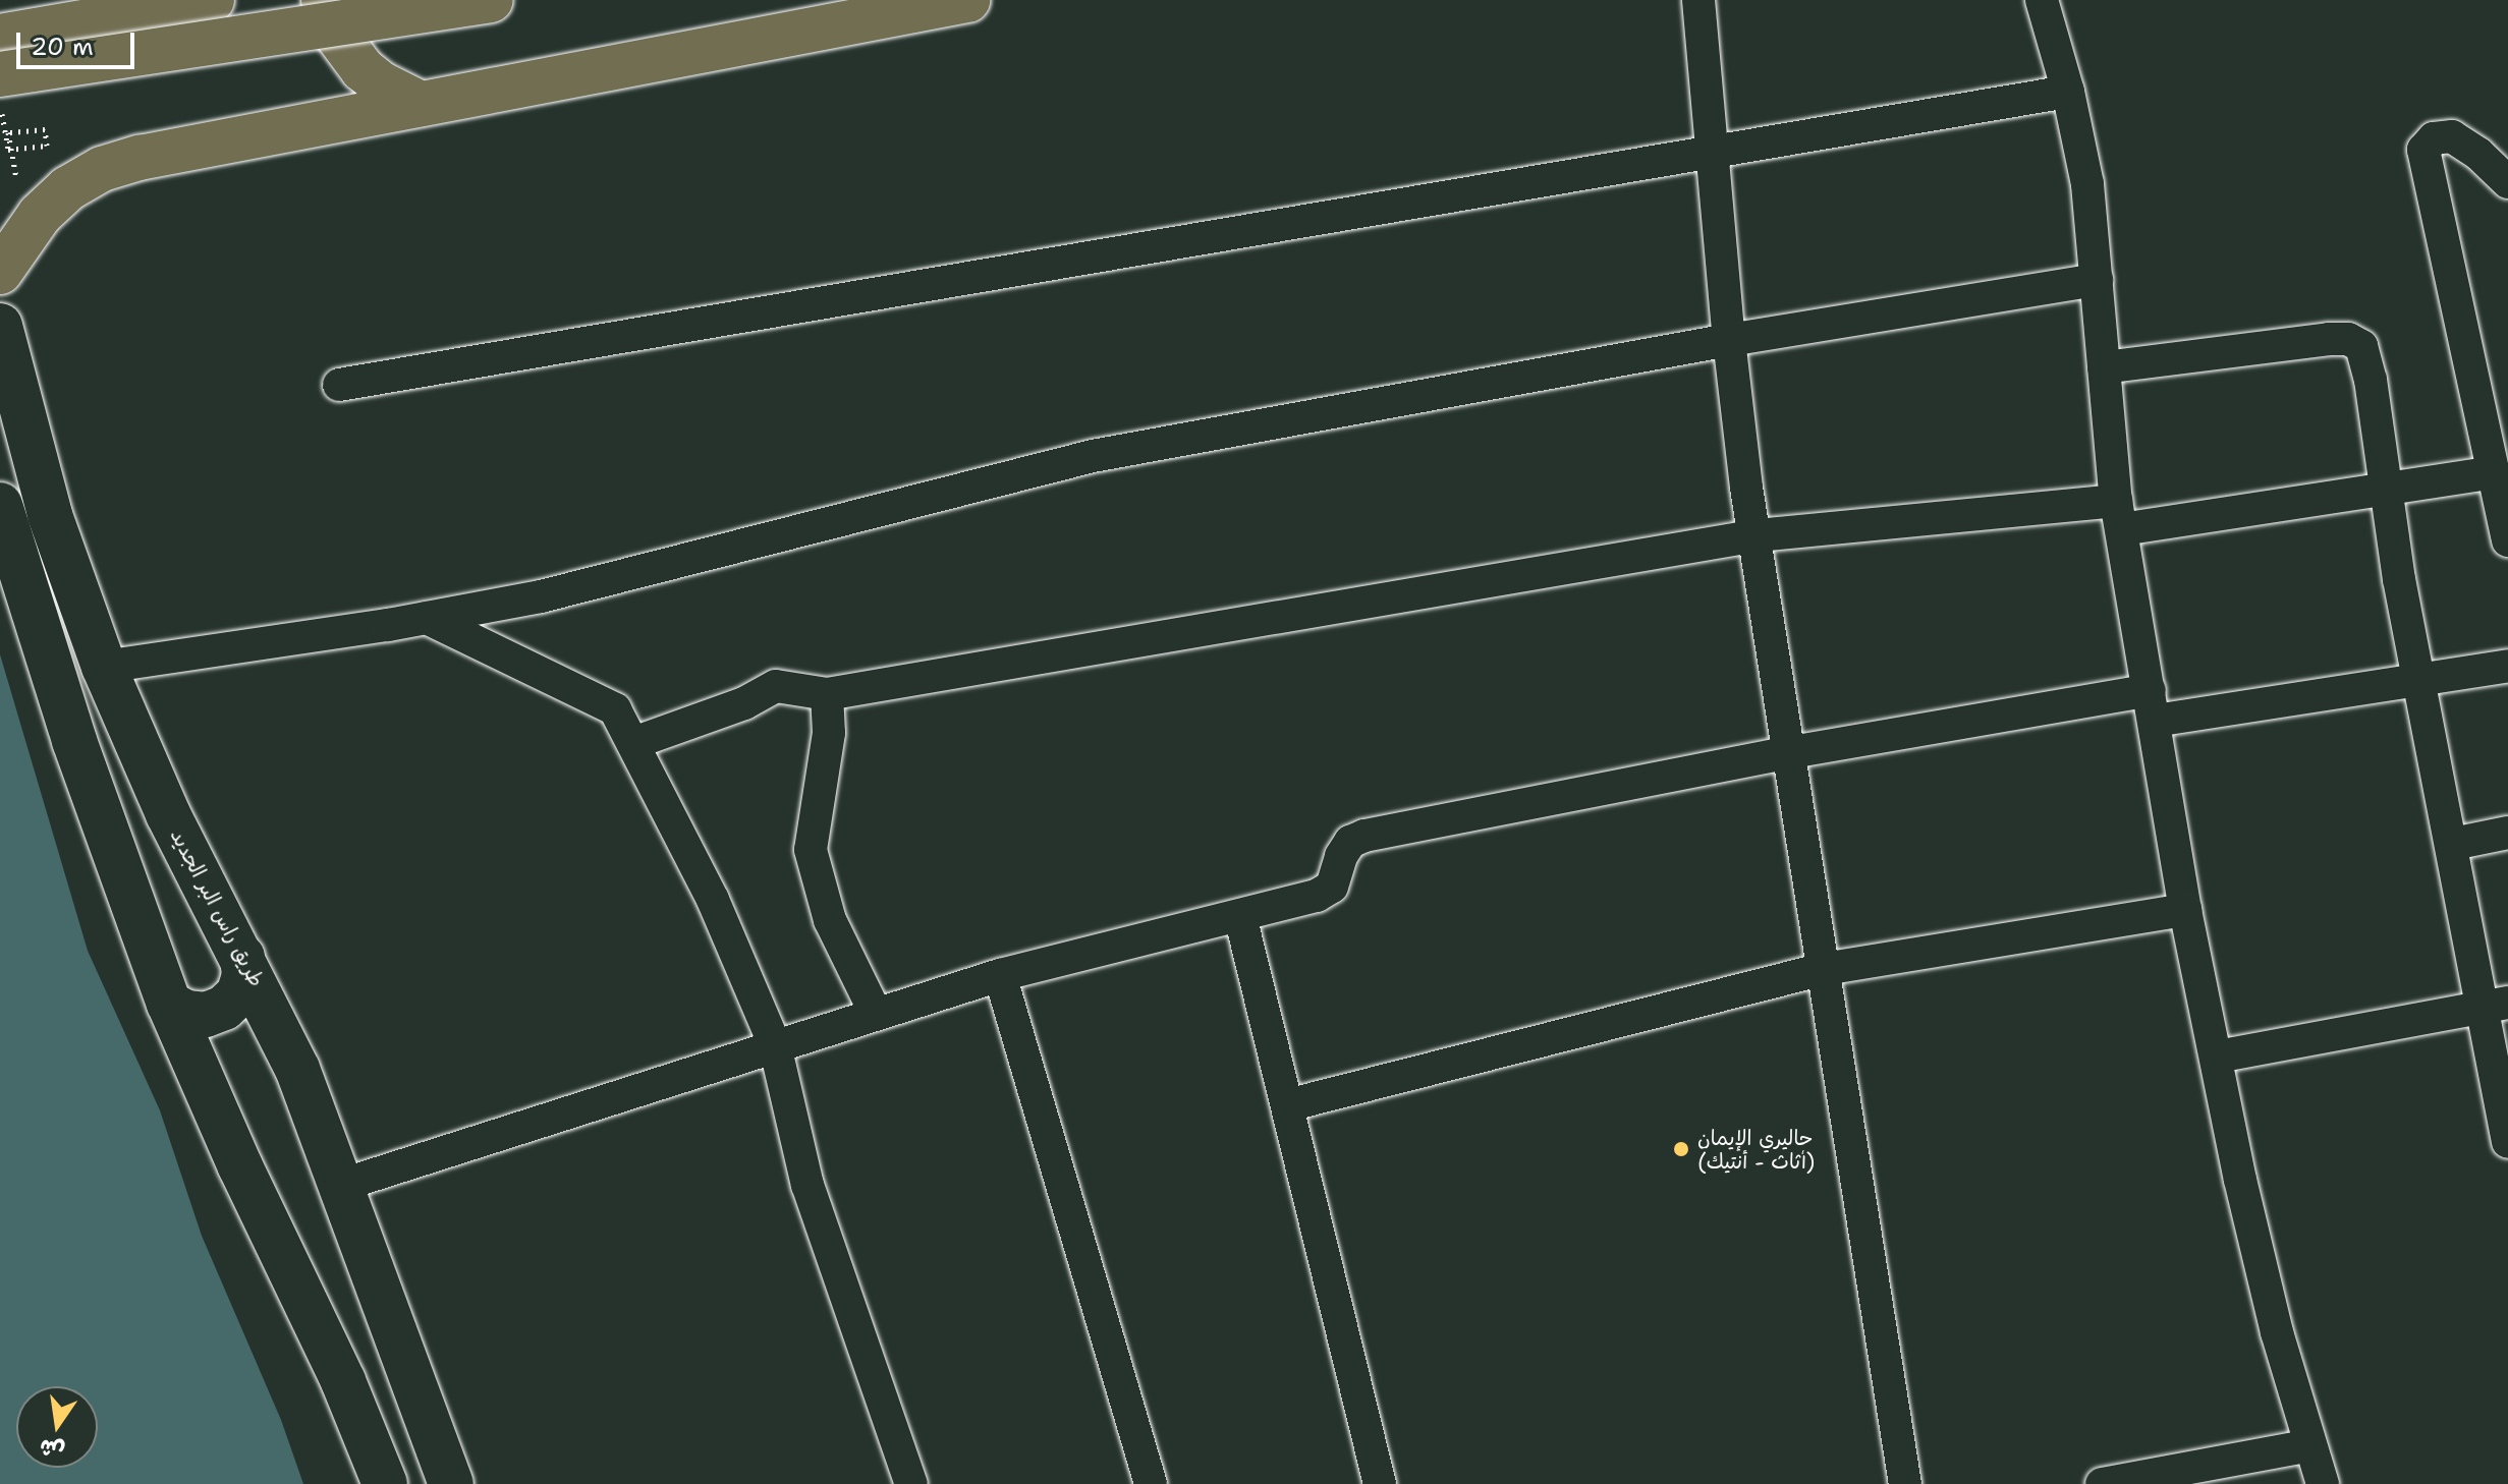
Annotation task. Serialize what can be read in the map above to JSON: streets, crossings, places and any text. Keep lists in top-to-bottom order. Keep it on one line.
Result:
{"streets":{"main road":["طريق راس البر الجديد"]},"places":["جاليري الإيمان (أثاث - أنتيك)"],"scale_bar":"20 m","north":"bottom"}
